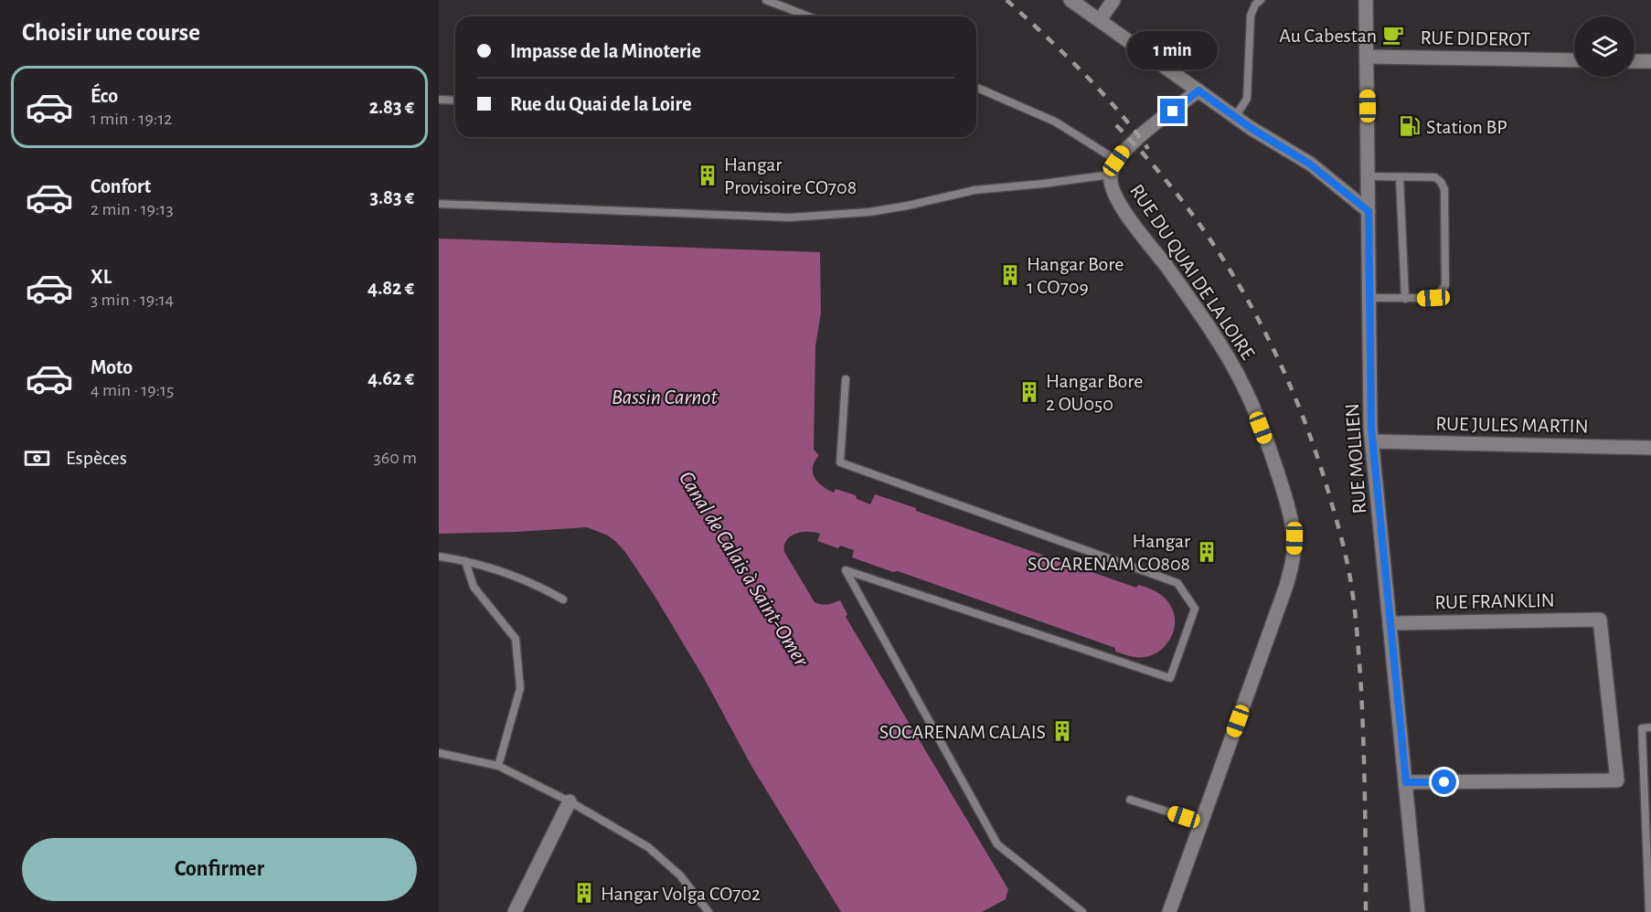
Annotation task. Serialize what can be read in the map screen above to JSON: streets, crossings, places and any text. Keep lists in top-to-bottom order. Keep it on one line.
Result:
{"streets":{"street":["RUE DIDEROT","RUE DU QUAI DE LA LOIRE","RUE JULES MARTIN","RUE MOLLIEN","RUE FRANKLIN"]},"crossings":[["RUE DIDEROT","RUE MOLLIEN"],["RUE JULES MARTIN","RUE MOLLIEN"],["RUE MOLLIEN","RUE FRANKLIN"]],"water":["Bassin Carnot","Canal de Calais à Saint-Omer"],"places":{"cafe":["Au Cabestan"],"fuel station":["Station BP"],"building":["Hangar Provisoire CO708","Hangar Bore 1 CO709","Hangar Bore 2 OU050","Hangar SOCARENAM CO808","SOCARENAM CALAIS","Hangar Volga CO702"]},"page":{"heading":"Choisir une course","banner":["Impasse de la Minoterie","Rue du Quai de la Loire"],"bubble":"1 min","list":[{"name":"Éco","note":"1 min · 19:12","value":"2.83 €"},{"name":"Confort","note":"2 min · 19:13","value":"3.83 €"},{"name":"XL","note":"3 min · 19:14","value":"4.82 €"},{"name":"Moto","note":"4 min · 19:15","value":"4.62 €"}],"pay":["Espèces","360 m"],"buttons":"Confirmer"}}
